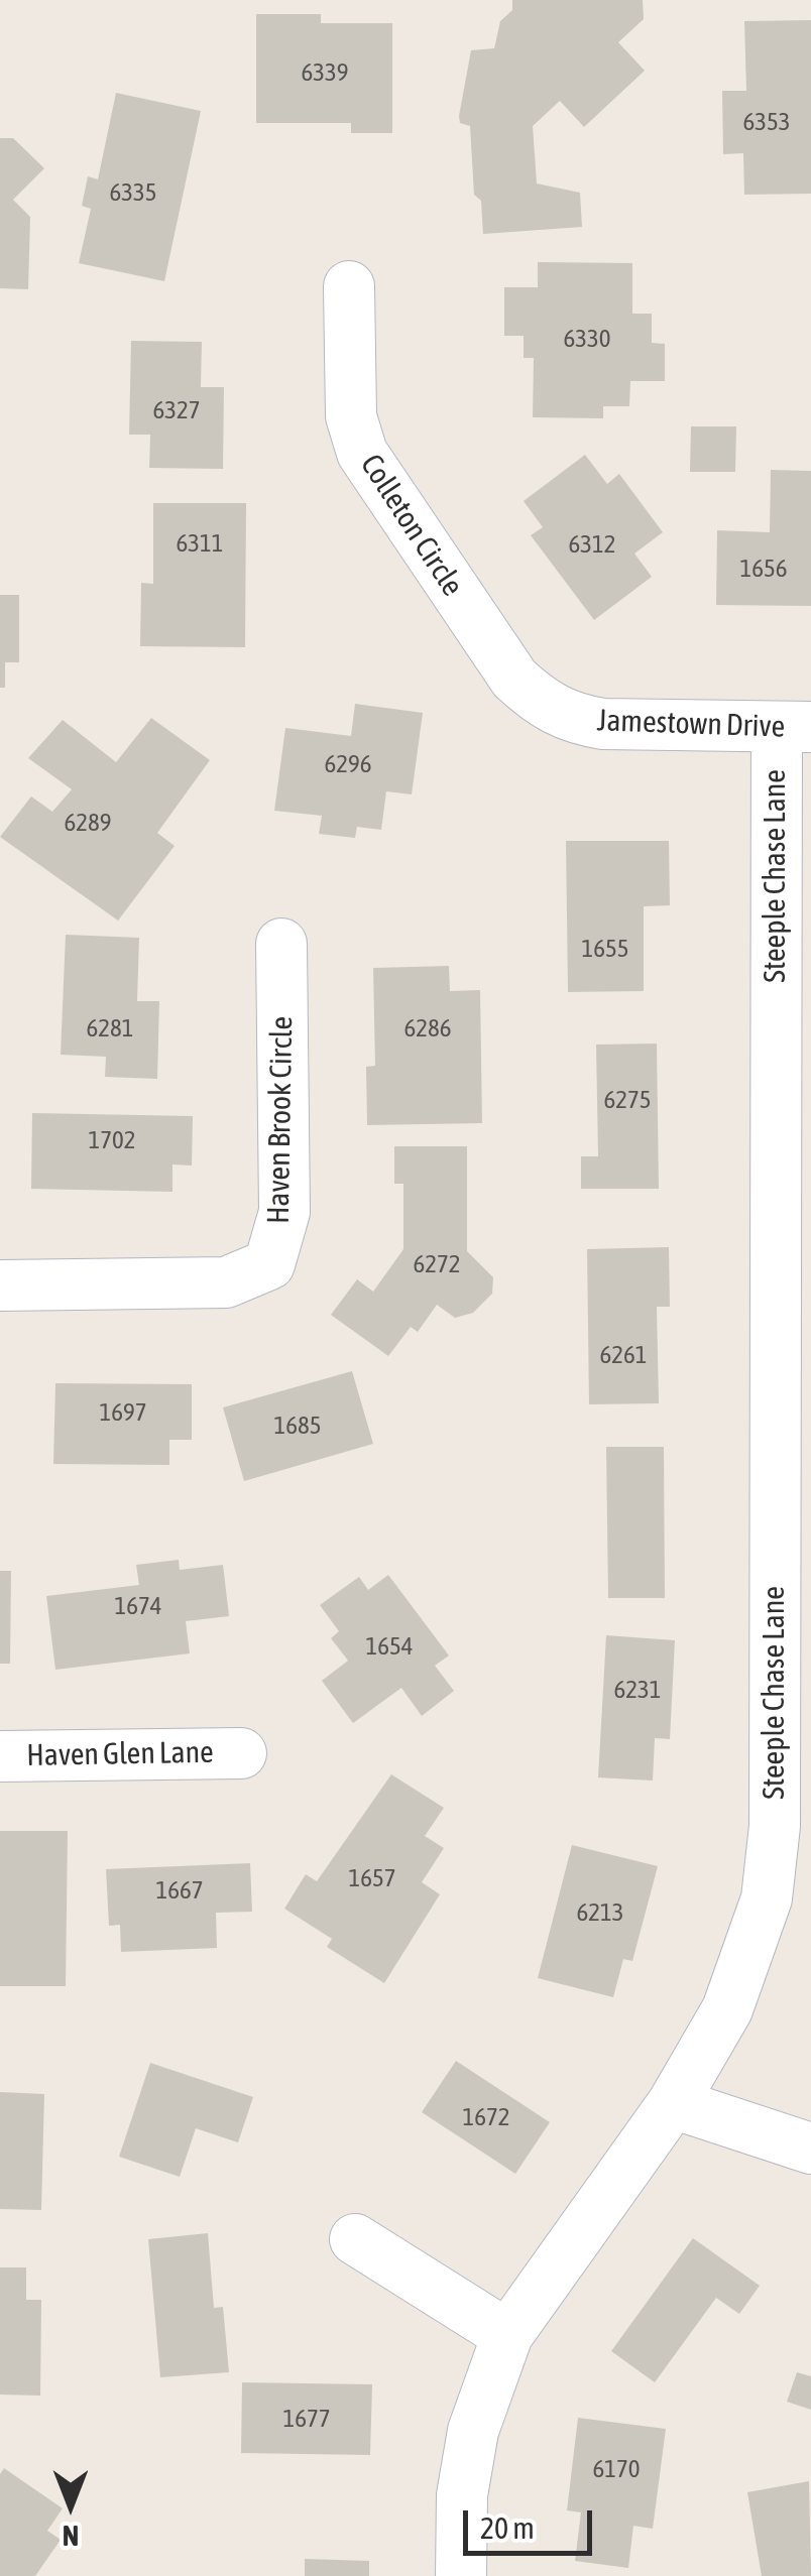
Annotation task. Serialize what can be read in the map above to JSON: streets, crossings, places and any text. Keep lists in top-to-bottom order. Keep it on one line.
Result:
{"streets":{"street":["Colleton Circle","Jamestown Drive","Steeple Chase Lane","Haven Brook Circle","Haven Glen Lane"]},"crossings":[["Colleton Circle","Jamestown Drive"],["Jamestown Drive","Steeple Chase Lane"]],"house_numbers":["6339","6353","6335","6330","6327","6311","6312","1656","6296","6289","1655","6281","6286","6275","1702","6272","6261","1697","1685","1674","1654","6231","1657","1667","6213","1672","1677","6170"],"scale_bar":"20 m","north":"bottom"}
